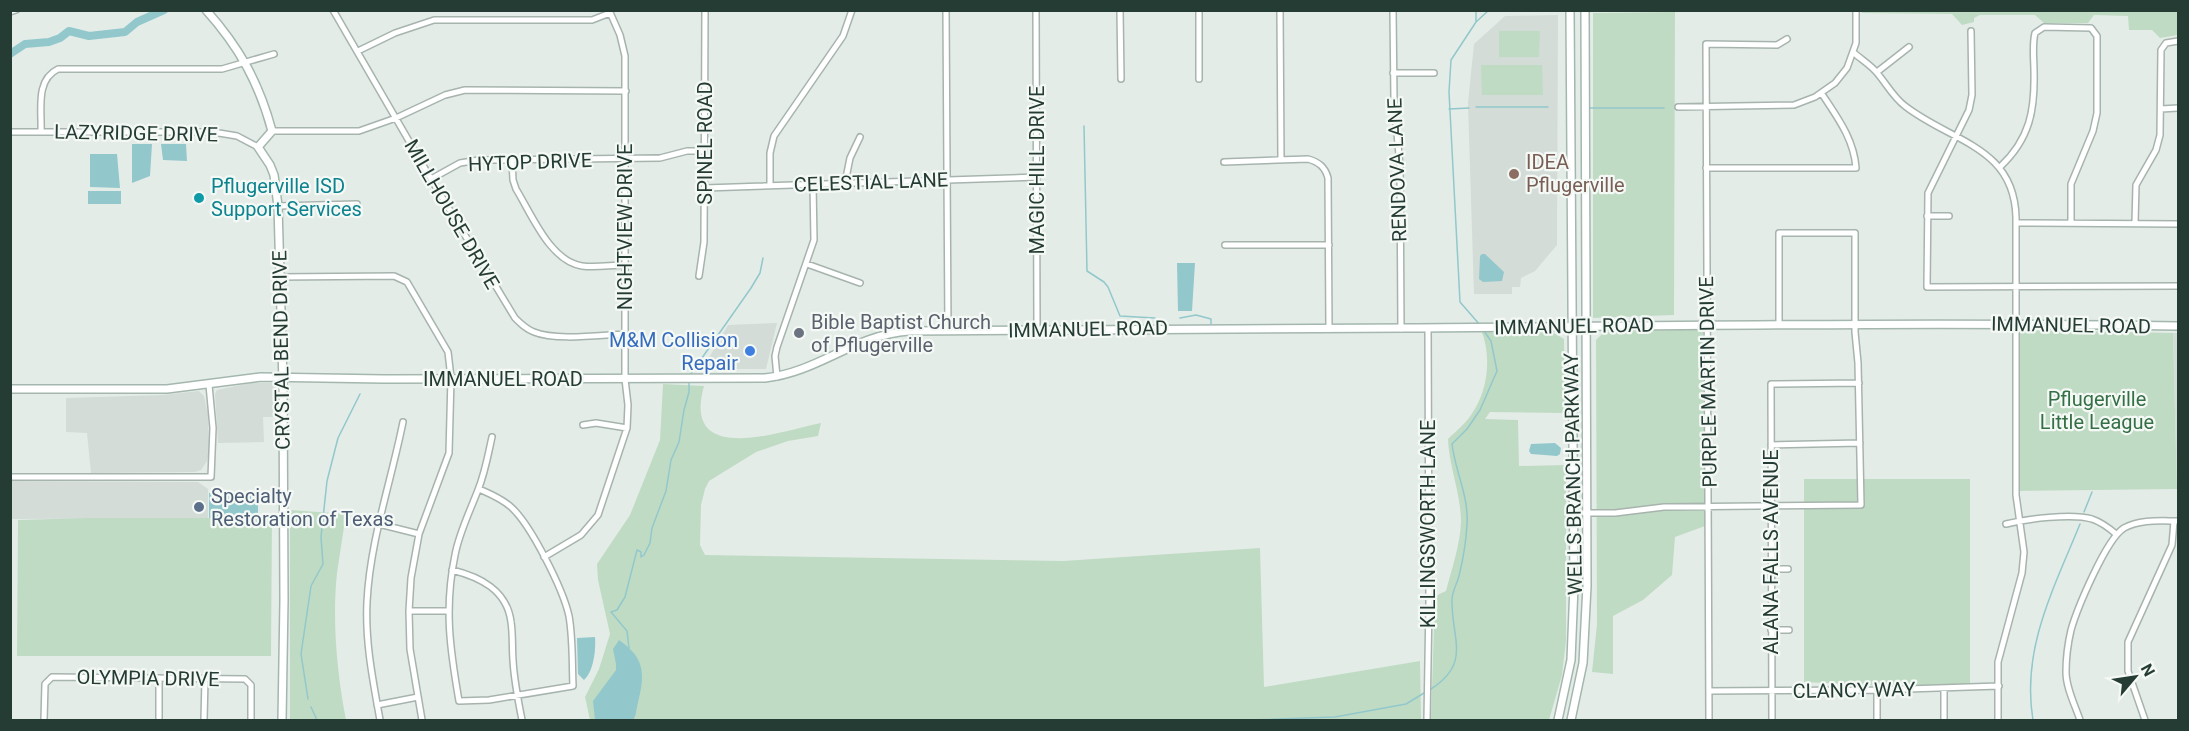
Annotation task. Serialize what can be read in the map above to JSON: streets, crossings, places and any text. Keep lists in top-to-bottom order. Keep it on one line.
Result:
{"streets":{"street":["LAZYRIDGE DRIVE","SPINEL ROAD","HYTOP DRIVE","MAGIC HILL DRIVE","RENDOVA LANE","CELESTIAL LANE","MILLHOUSE DRIVE","NIGHTVIEW DRIVE","IMMANUEL ROAD","CRYSTAL BEND DRIVE","PURPLE MARTIN DRIVE","WELLS BRANCH PARKWAY","KILLINGSWORTH LANE","ALANA FALLS AVENUE","OLYMPIA DRIVE","CLANCY WAY"]},"crossings":[["LAZYRIDGE DRIVE","CRYSTAL BEND DRIVE"],["SPINEL ROAD","HYTOP DRIVE"],["SPINEL ROAD","CELESTIAL LANE"],["HYTOP DRIVE","MILLHOUSE DRIVE"],["HYTOP DRIVE","NIGHTVIEW DRIVE"],["MAGIC HILL DRIVE","CELESTIAL LANE"],["MAGIC HILL DRIVE","IMMANUEL ROAD"],["RENDOVA LANE","IMMANUEL ROAD"],["MILLHOUSE DRIVE","NIGHTVIEW DRIVE"],["NIGHTVIEW DRIVE","IMMANUEL ROAD"],["IMMANUEL ROAD","CRYSTAL BEND DRIVE"],["IMMANUEL ROAD","PURPLE MARTIN DRIVE"],["IMMANUEL ROAD","WELLS BRANCH PARKWAY"],["IMMANUEL ROAD","KILLINGSWORTH LANE"],["PURPLE MARTIN DRIVE","CLANCY WAY"],["ALANA FALLS AVENUE","CLANCY WAY"]],"parks":["Pflugerville Little League"],"places":["IDEA Pflugerville","Pflugerville ISD Support Services","Bible Baptist Church of Pflugerville","M&M Collision Repair","Specialty Restoration of Texas"],"north":"top right"}
